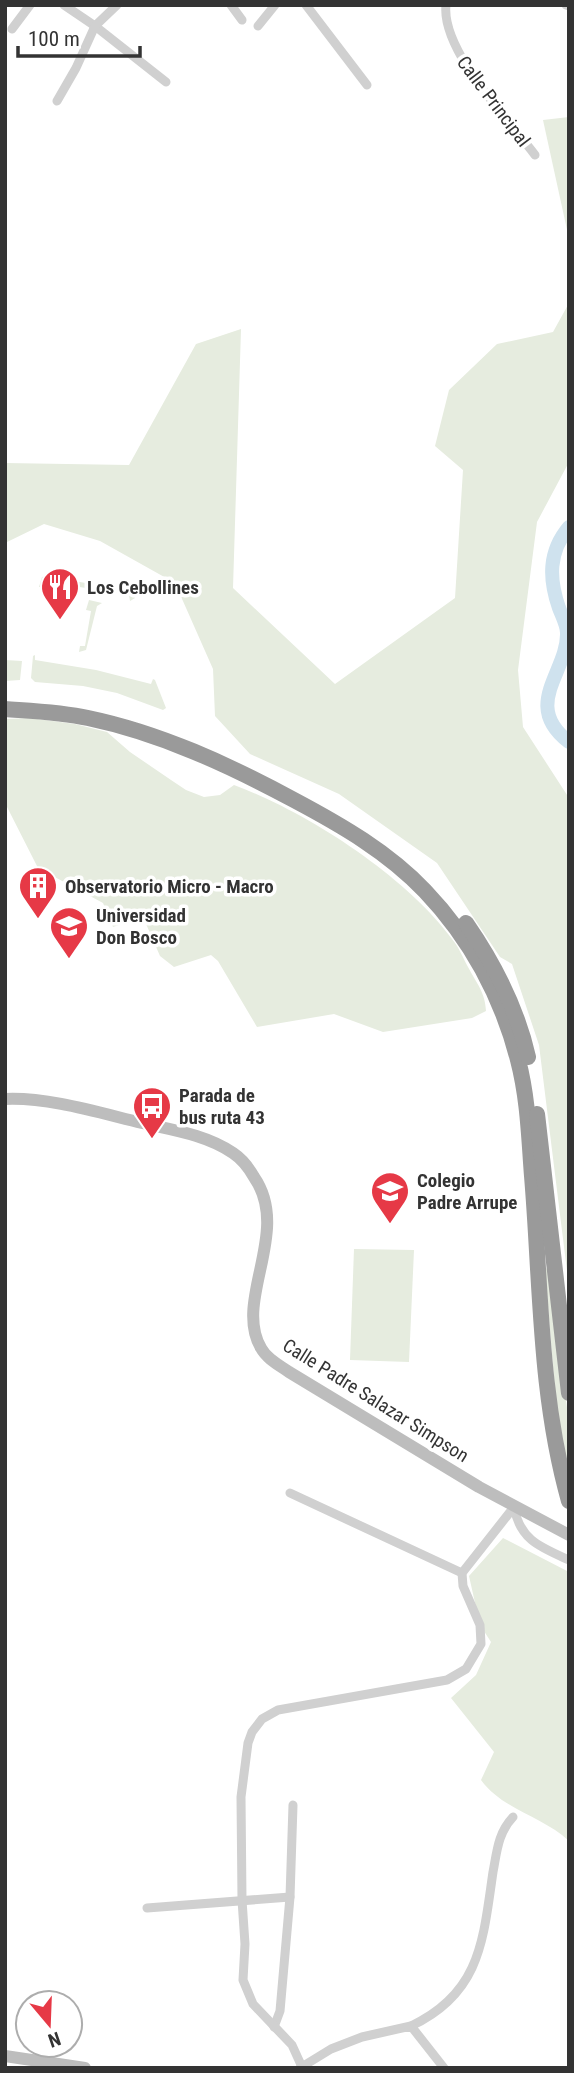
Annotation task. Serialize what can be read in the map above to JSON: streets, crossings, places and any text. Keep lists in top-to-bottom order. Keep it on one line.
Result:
{"streets":{"main road":["Calle Padre Salazar Simpson"],"street":["Calle Principal"]},"places":{"restaurant":["Los Cebollines"],"building":["Observatorio Micro - Macro"],"school or university":["Universidad Don Bosco","Colegio Padre Arrupe"],"bus stop":["Parada de bus ruta 43"]},"scale_bar":"100 m","north":"bottom"}
